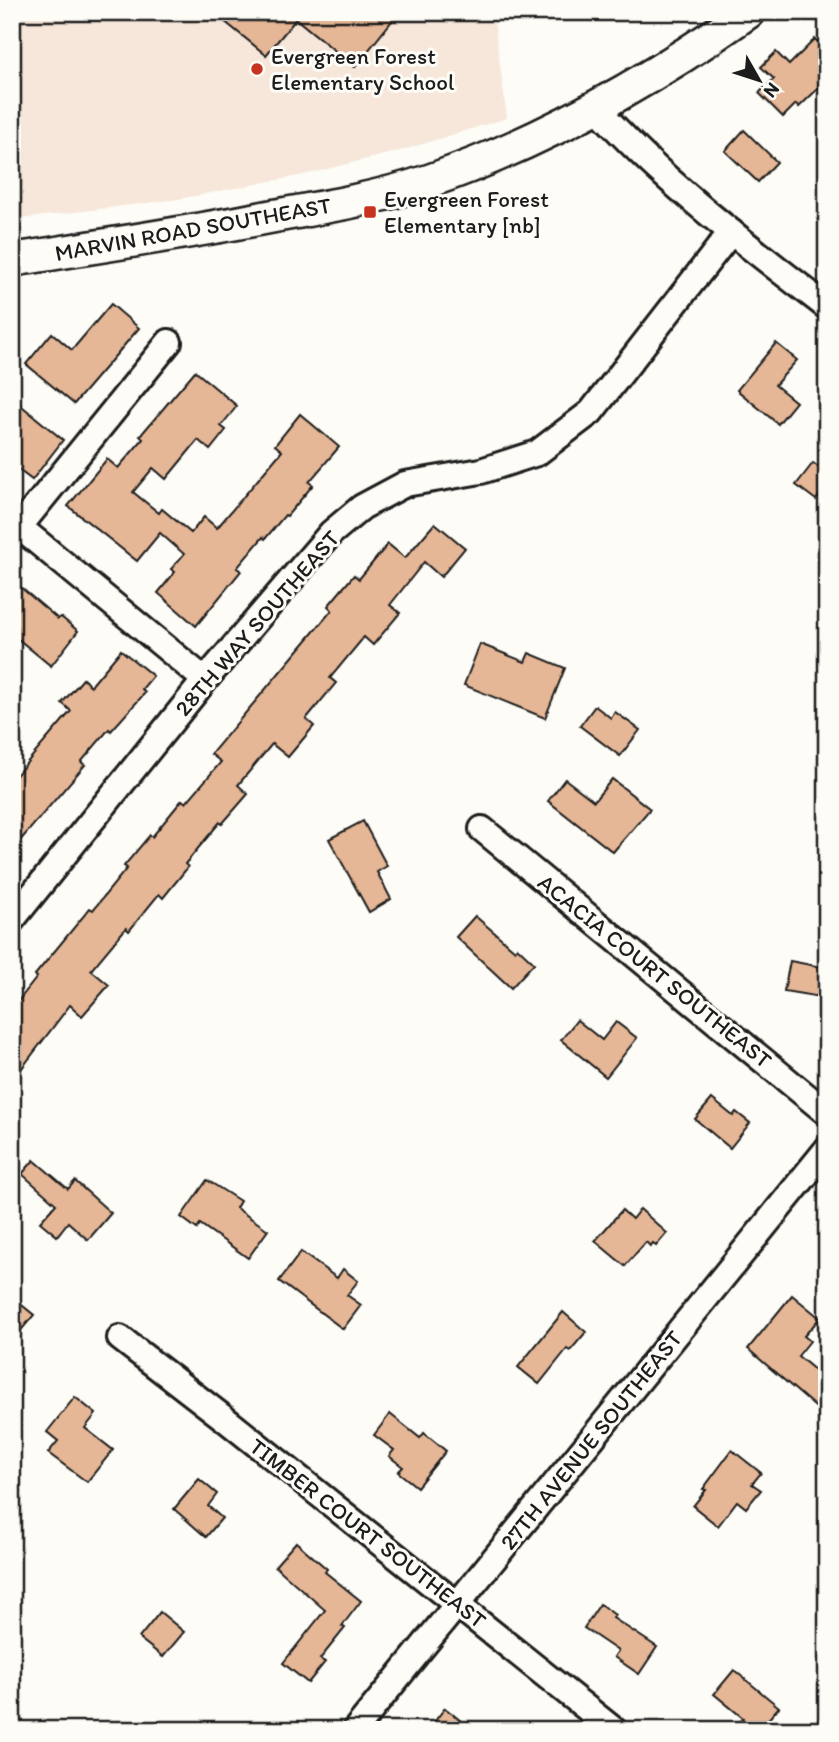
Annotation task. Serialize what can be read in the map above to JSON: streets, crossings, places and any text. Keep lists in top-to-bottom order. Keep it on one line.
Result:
{"streets":{"street":["MARVIN ROAD SOUTHEAST","28TH WAY SOUTHEAST","ACACIA COURT SOUTHEAST","27TH AVENUE SOUTHEAST","TIMBER COURT SOUTHEAST"]},"crossings":[["27TH AVENUE SOUTHEAST","TIMBER COURT SOUTHEAST"]],"places":{"other":["Evergreen Forest Elementary School"],"transit":["Evergreen Forest Elementary [nb]"]},"north":"bottom right"}
